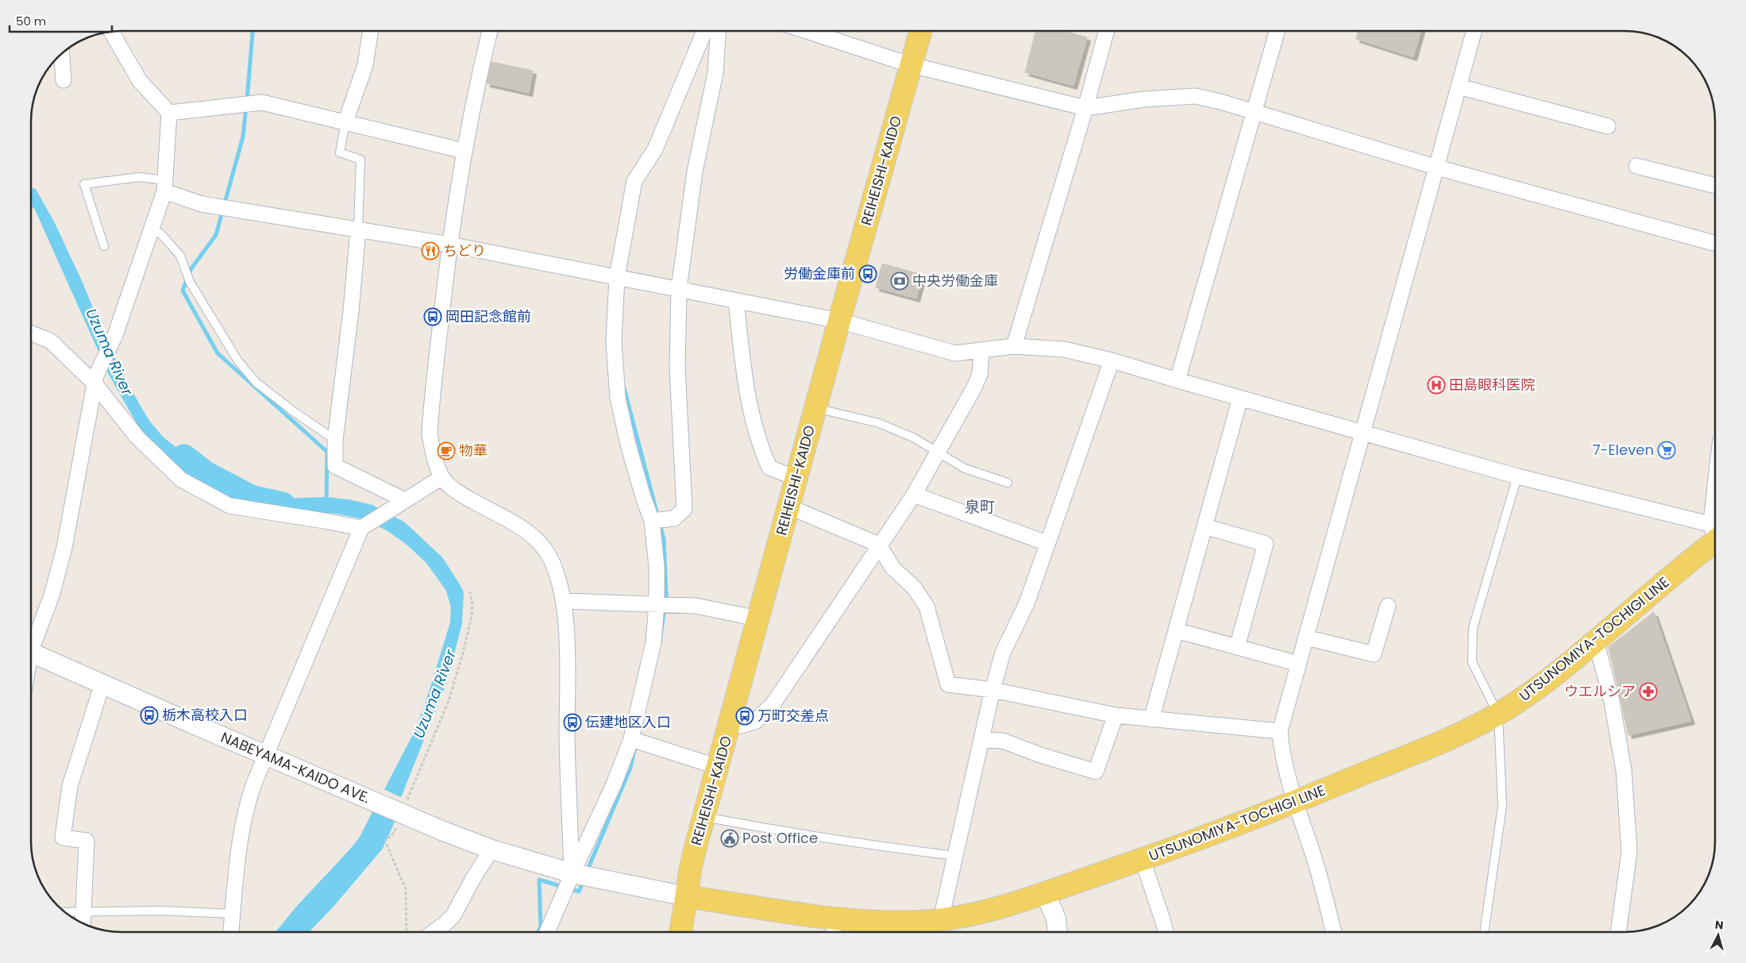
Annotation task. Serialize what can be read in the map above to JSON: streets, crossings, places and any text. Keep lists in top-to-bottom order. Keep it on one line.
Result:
{"streets":{"main road":["REIHEISHI-KAIDO","UTSUNOMIYA-TOCHIGI LINE"],"street":["NABEYAMA-KAIDO AVE."]},"crossings":[["REIHEISHI-KAIDO","UTSUNOMIYA-TOCHIGI LINE"],["REIHEISHI-KAIDO","NABEYAMA-KAIDO AVE."],["UTSUNOMIYA-TOCHIGI LINE","NABEYAMA-KAIDO AVE."]],"districts":["泉町"],"water":["Uzuma River"],"places":{"restaurant":["ちどり"],"bus stop":["労働金庫前","岡田記念館前","栃木高校入口","万町交差点","伝建地区入口"],"bank":["中央労働金庫"],"hospital":["田島眼科医院"],"supermarket":["7-Eleven"],"cafe":["物華"],"pharmacy":["ウエルシア"],"public building":["Post Office"]},"scale_bar":"50 m","north":"top"}
